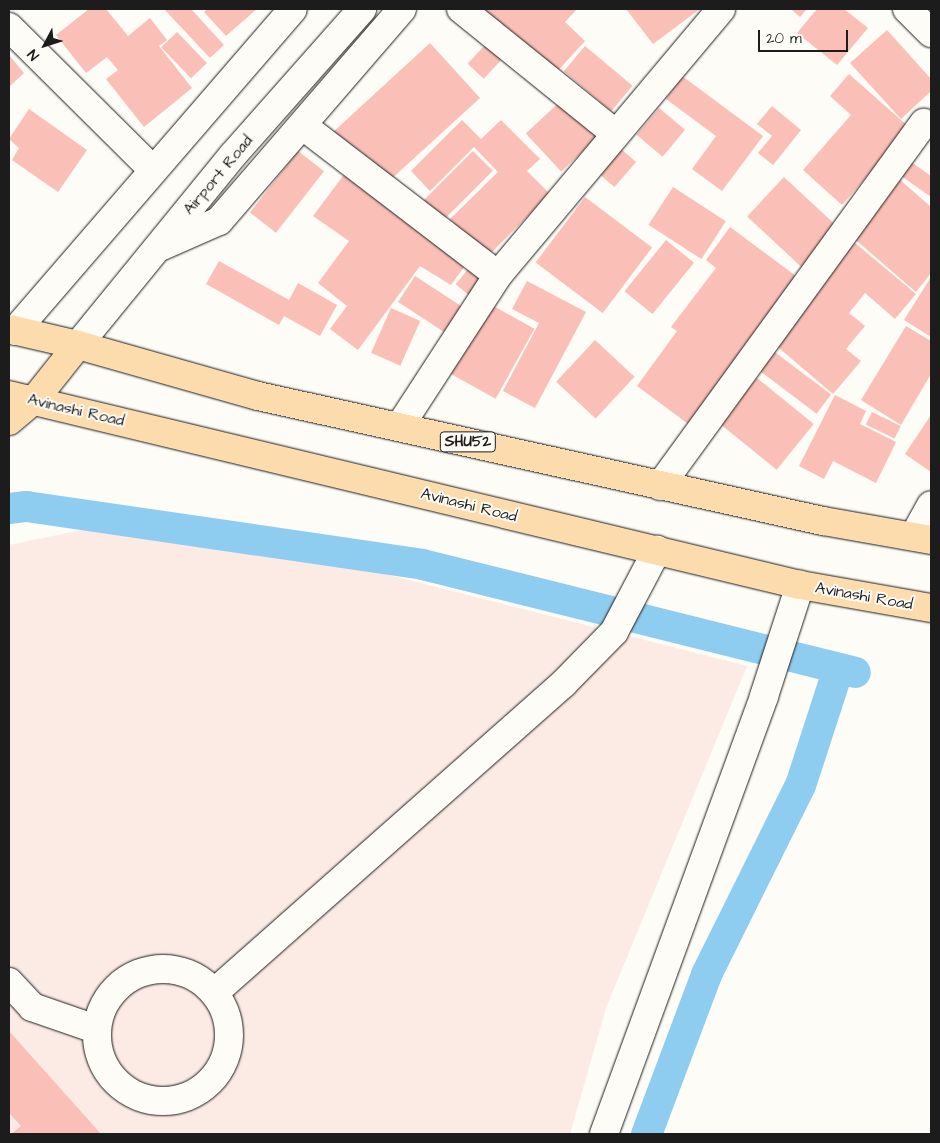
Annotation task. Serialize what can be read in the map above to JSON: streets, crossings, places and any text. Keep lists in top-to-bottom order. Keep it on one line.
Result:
{"streets":{"main road":["Avinashi Road","SHU52"],"street":["Airport Road"]},"crossings":[["Airport Road","SHU52"]],"scale_bar":"20 m","north":"bottom left"}
